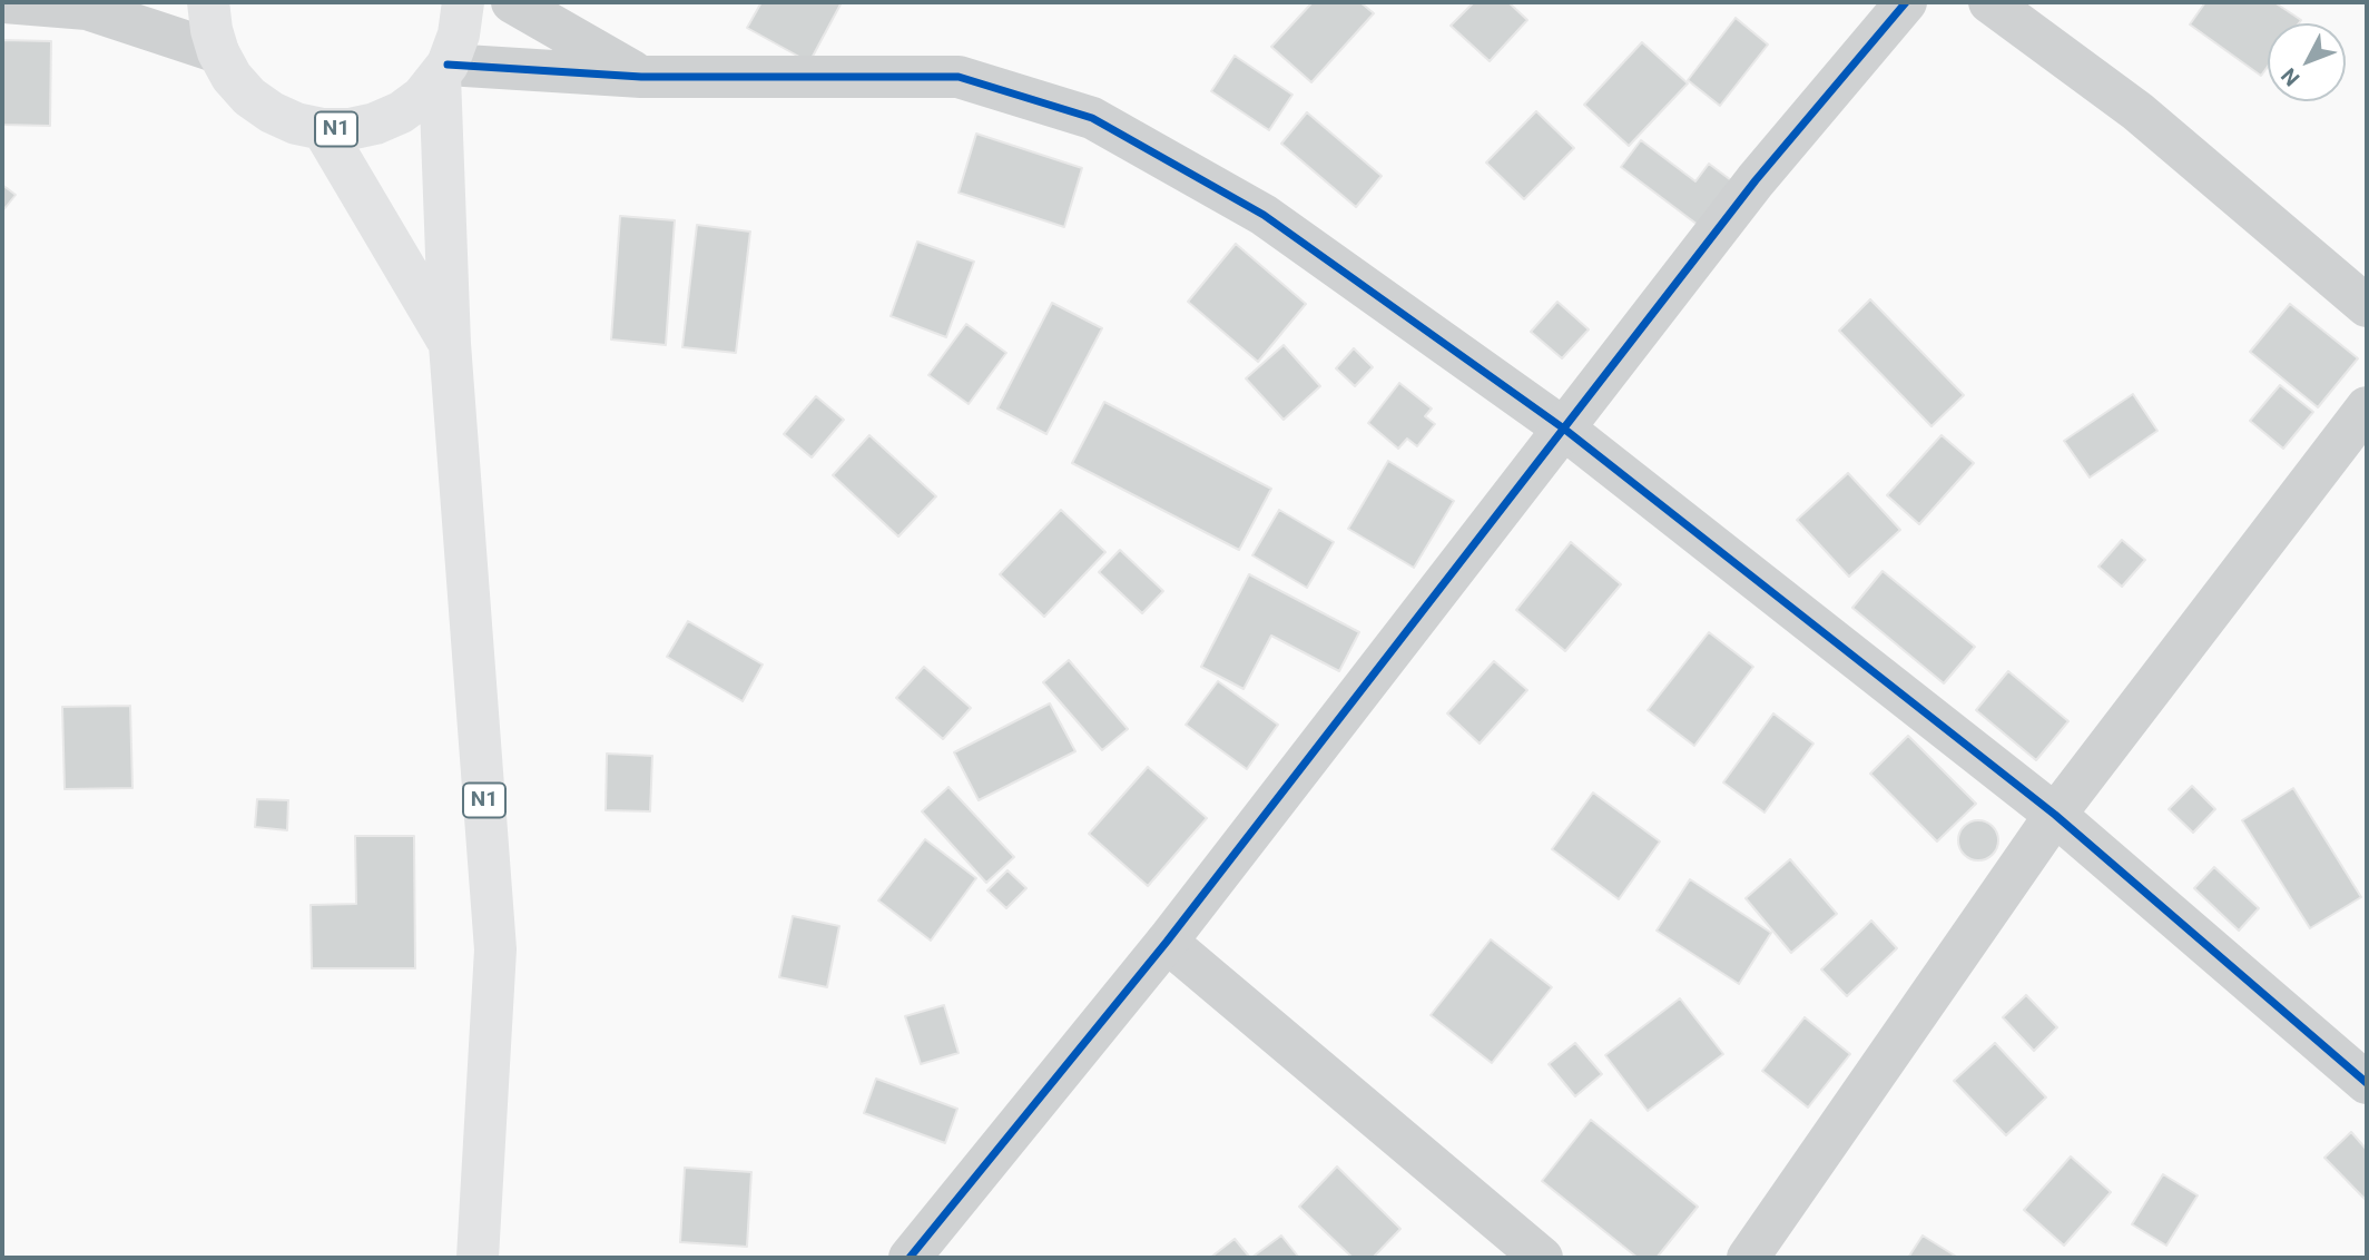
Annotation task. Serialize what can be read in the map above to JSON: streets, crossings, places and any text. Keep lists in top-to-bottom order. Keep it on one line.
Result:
{"streets":{"highway":["N1"]},"north":"bottom left"}
